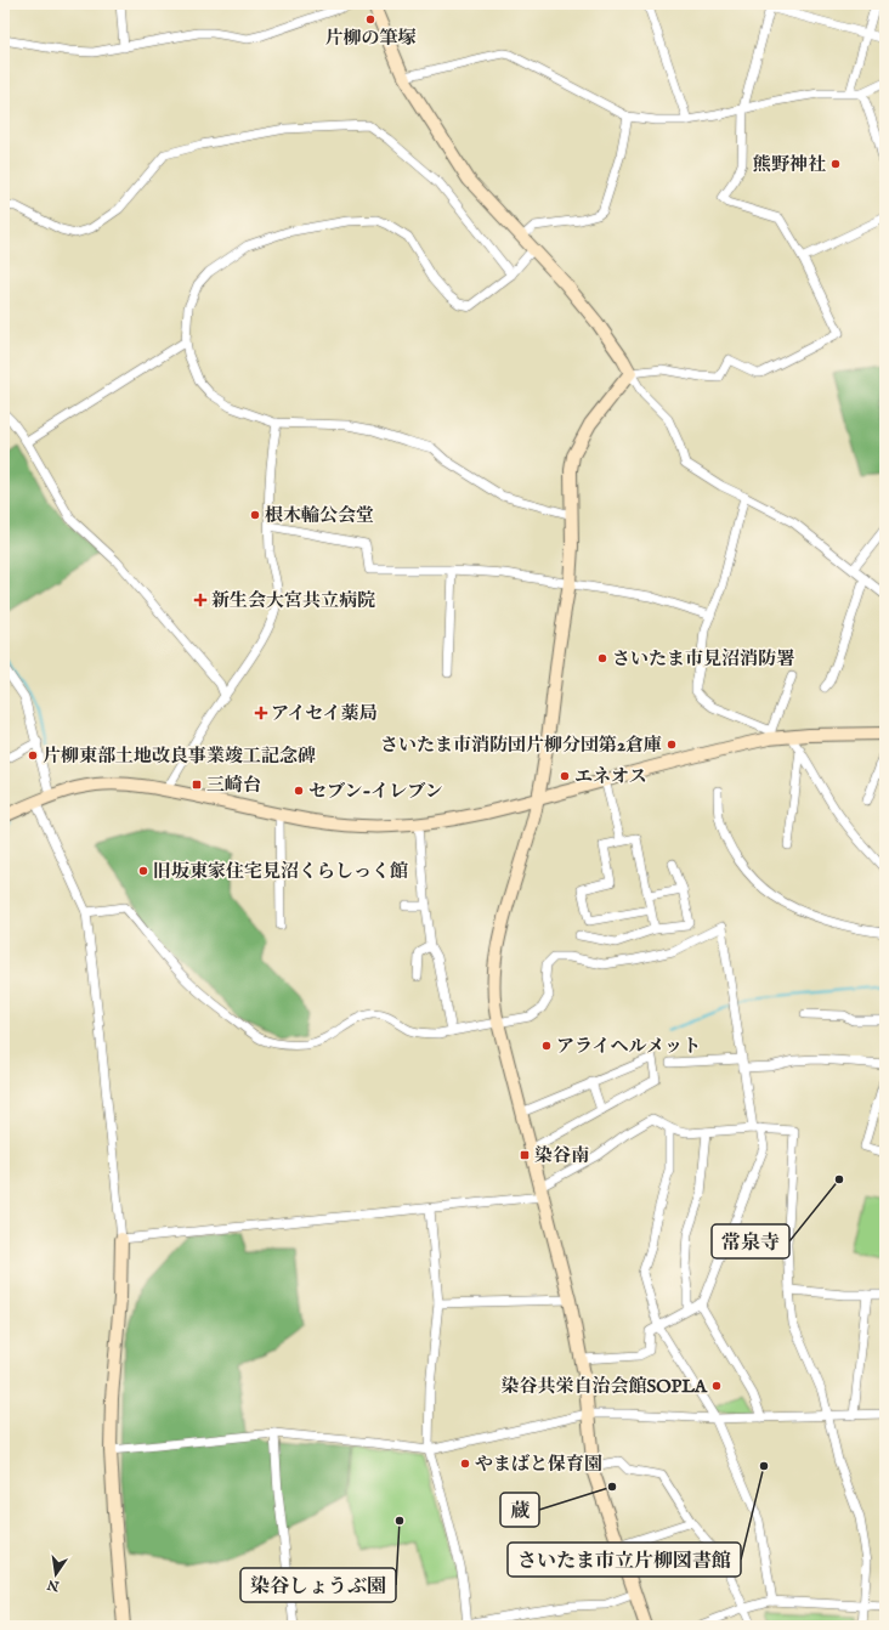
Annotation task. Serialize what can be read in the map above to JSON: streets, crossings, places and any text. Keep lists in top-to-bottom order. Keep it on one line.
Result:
{"places":{"other":["片柳の筆塚","熊野神社","根木輪公会堂","さいたま市見沼消防署","さいたま市消防団片柳分団第2倉庫","片柳東部土地改良事業竣工記念碑","エネオス","セブン-イレブン","旧坂東家住宅見沼くらしっく館","アライヘルメット","常泉寺","染谷共栄自治会館SOPLA","やまばと保育園","さいたま市立片柳図書館","蔵","染谷しょうぶ園"],"health":["新生会大宮共立病院","アイセイ薬局"],"transit":["三崎台","染谷南"]},"north":"bottom"}
